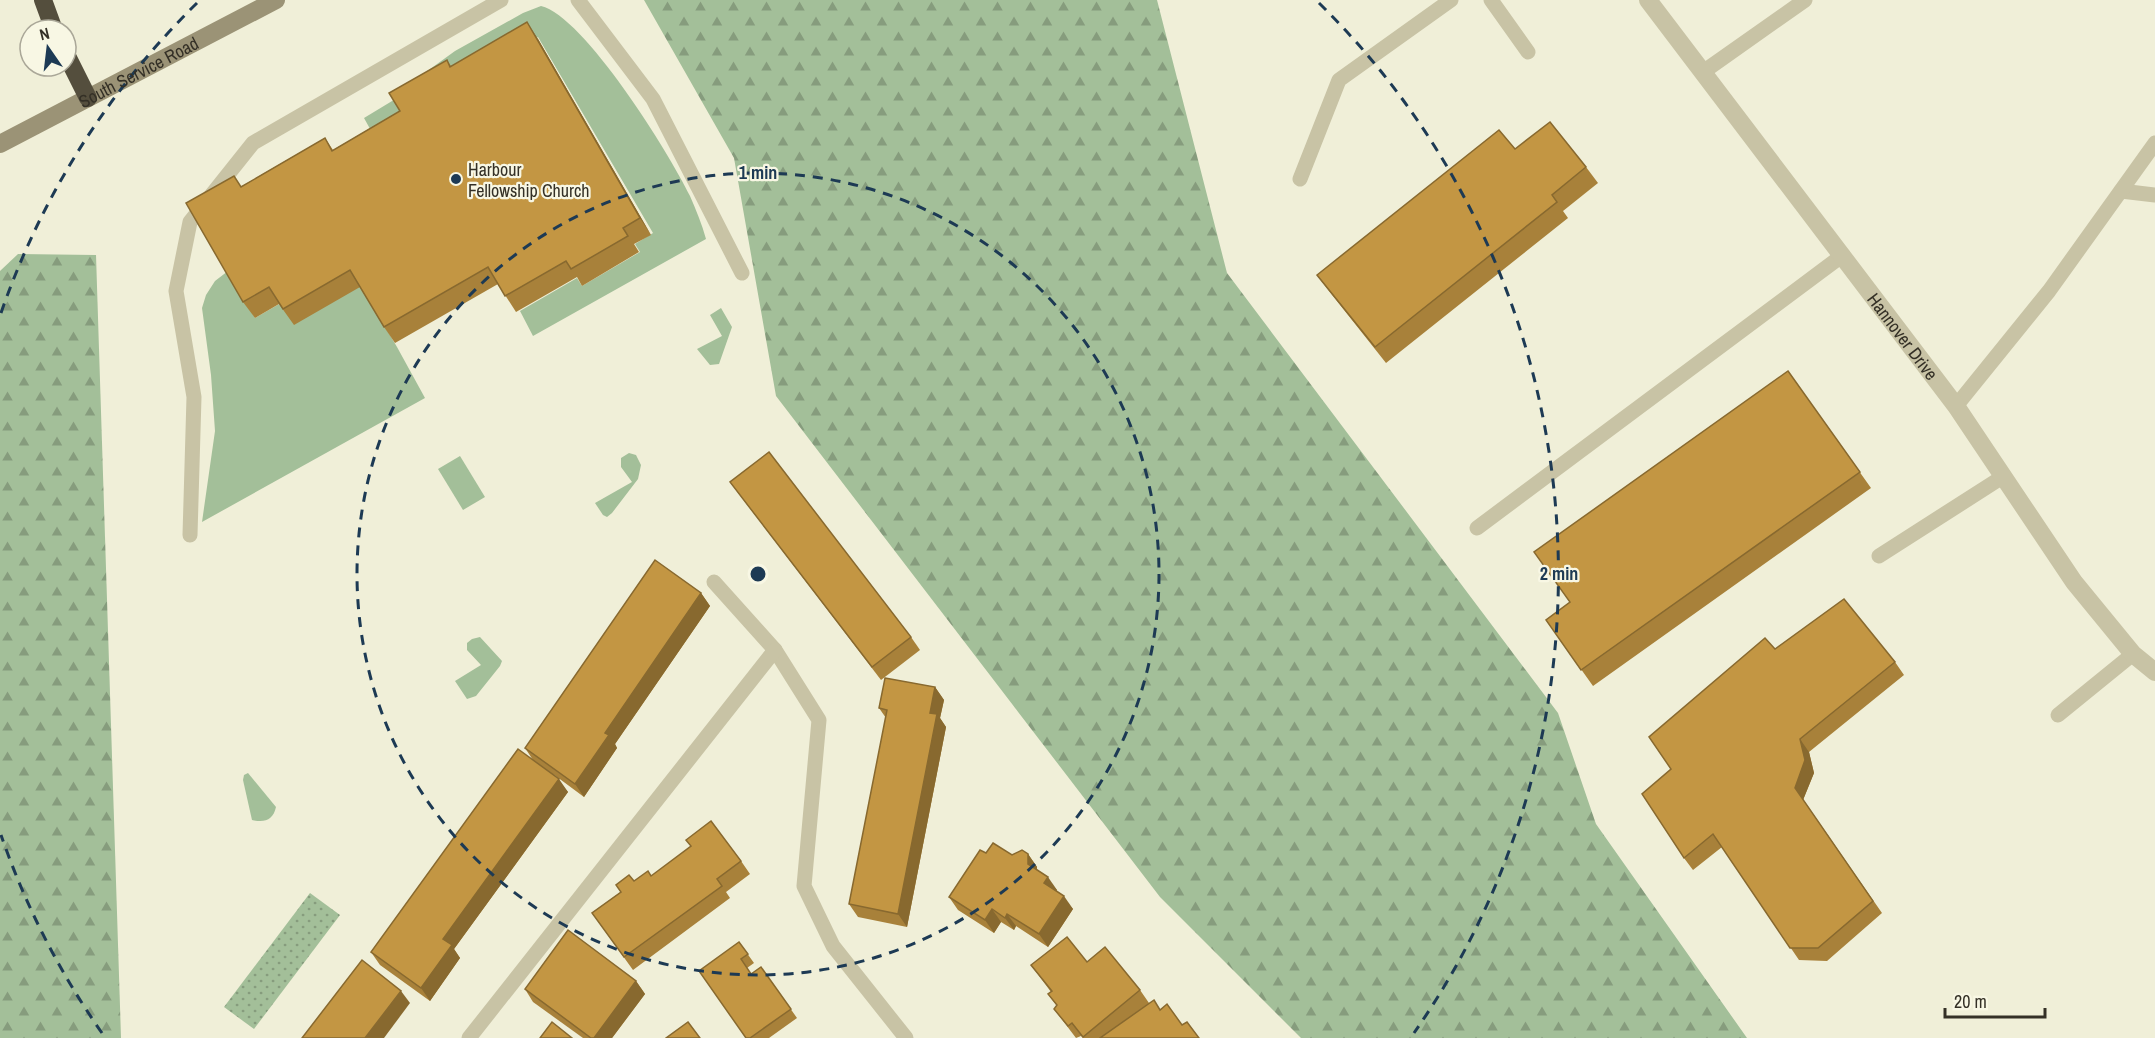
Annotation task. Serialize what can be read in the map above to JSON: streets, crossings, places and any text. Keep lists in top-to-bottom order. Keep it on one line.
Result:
{"streets":{"main road":["South Service Road"],"street":["Hannover Drive"]},"places":["Harbour Fellowship Church"],"scale_bar":"20 m","north":"top","rings":["1 min","2 min"]}
